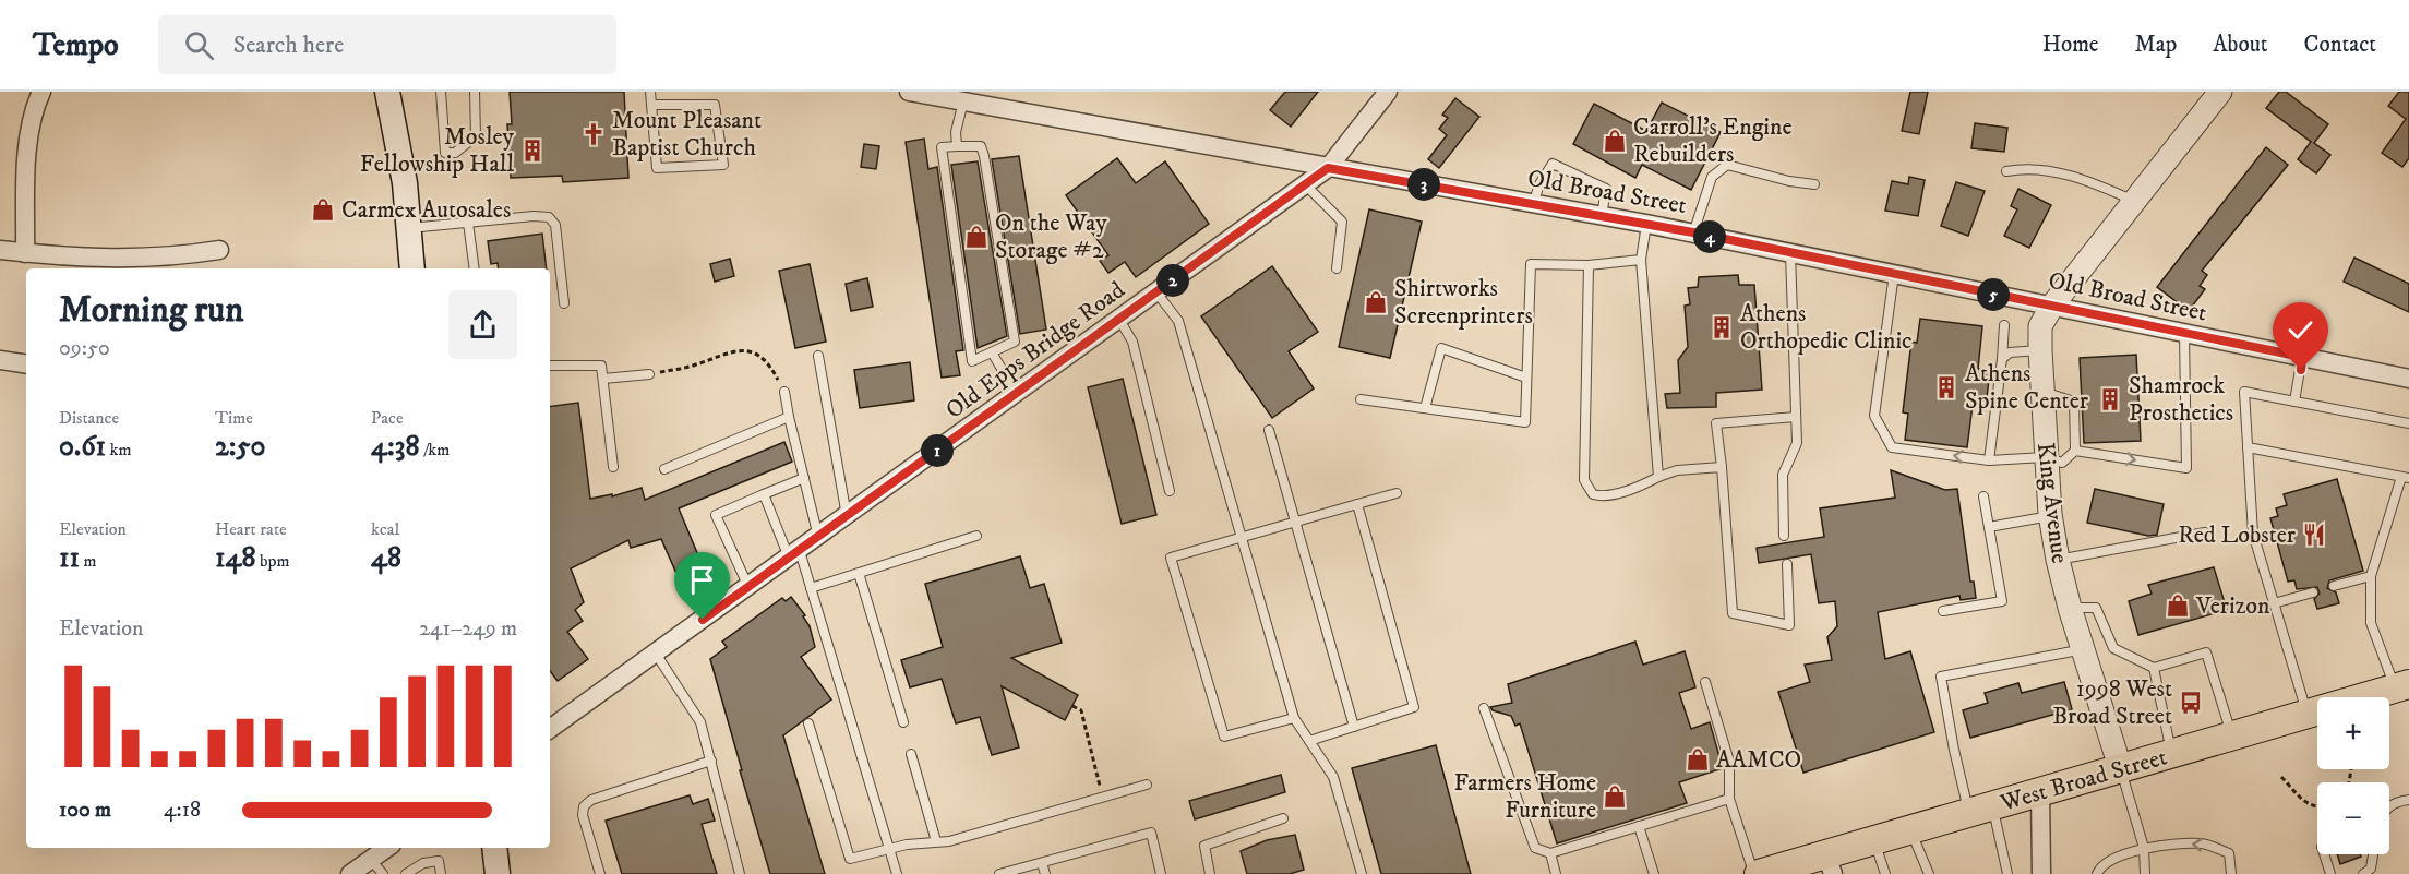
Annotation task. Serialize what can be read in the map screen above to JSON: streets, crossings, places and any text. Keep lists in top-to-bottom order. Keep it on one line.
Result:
{"streets":{"main road":["West Broad Street"],"street":["Old Broad Street","Old Epps Bridge Road","King Avenue"]},"crossings":[["Old Broad Street","Old Epps Bridge Road"],["Old Broad Street","King Avenue"],["King Avenue","West Broad Street"]],"places":{"church":["Mount Pleasant Baptist Church"],"shop":["Carroll's Engine Rebuilders","Carmex Autosales","On the Way Storage #2","Shirtworks Screenprinters","Verizon","AAMCO","Farmers Home Furniture"],"building":["Mosley Fellowship Hall","Athens Orthopedic Clinic","Athens Spine Center","Shamrock Prosthetics"],"restaurant":["Red Lobster"],"bus stop":["1998 West Broad Street"]},"page":{"header":"Tempo","search":"Search here","nav":["Home","Map","About","Contact"],"pins":["3","4","2","5","1"],"heading":["Morning run","09:50"],"stats":[["Distance","0.61 km"],["Time","2:50"],["Pace","4:38 /km"],["Elevation","11 m"],["Heart rate","148 bpm"],["kcal","48"]],"chart":["Elevation","241–249 m"],"map_buttons":["+","−"],"list":[{"name":"100 m","note":"4:18"}]}}
